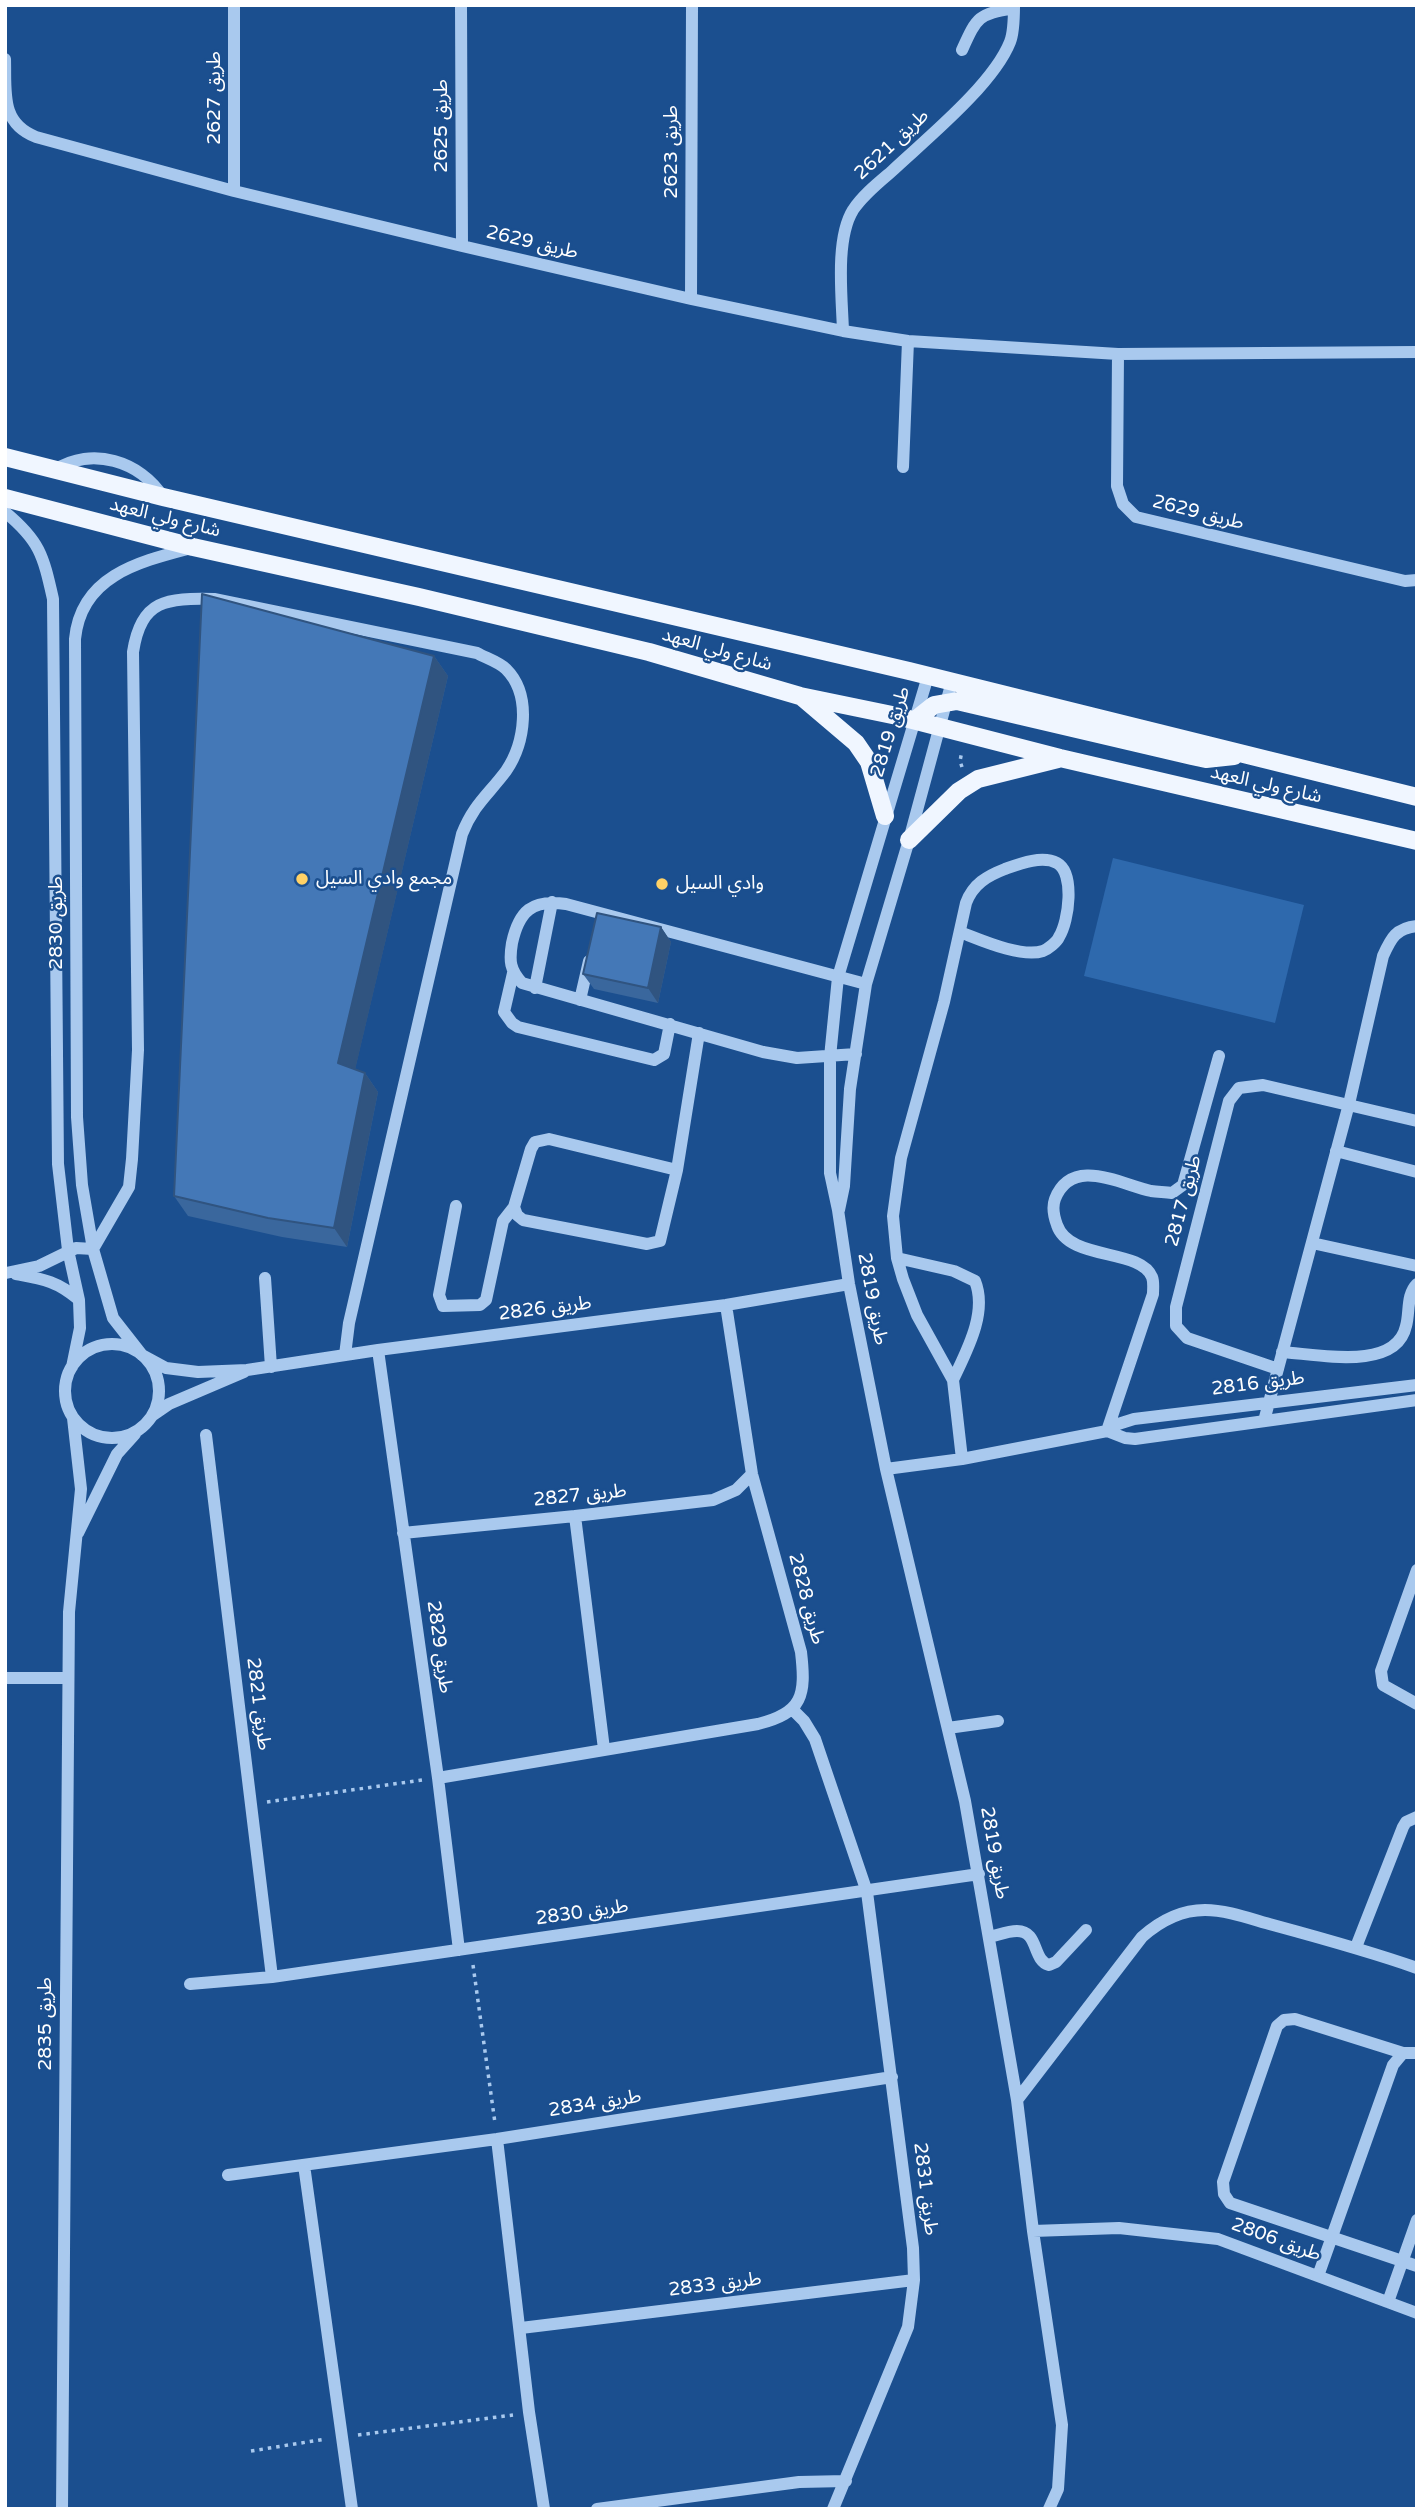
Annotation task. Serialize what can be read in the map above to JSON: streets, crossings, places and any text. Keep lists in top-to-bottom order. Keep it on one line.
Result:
{"streets":{"main road":["شارع ولي العهد"],"street":["طريق 2627","طريق 2625","طريق 2621","طريق 2623","طريق 2629","طريق 2819","طريق 2830","طريق 2817","طريق 2826","طريق 2816","طريق 2827","طريق 2828","طريق 2829","طريق 2821","طريق 2835","طريق 2834","طريق 2831","طريق 2806","طريق 2833"]},"crossings":[["طريق 2627","طريق 2629"],["طريق 2625","طريق 2629"],["طريق 2621","طريق 2629"],["طريق 2623","طريق 2629"],["شارع ولي العهد","طريق 2819"],["شارع ولي العهد","طريق 2830"],["طريق 2819","طريق 2830"],["طريق 2819","طريق 2826"],["طريق 2819","طريق 2816"],["طريق 2819","طريق 2806"],["طريق 2830","طريق 2826"],["طريق 2830","طريق 2829"],["طريق 2830","طريق 2821"],["طريق 2830","طريق 2835"],["طريق 2830","طريق 2831"],["طريق 2826","طريق 2828"],["طريق 2826","طريق 2829"],["طريق 2826","طريق 2835"],["طريق 2827","طريق 2828"],["طريق 2827","طريق 2829"],["طريق 2828","طريق 2831"],["طريق 2834","طريق 2831"],["طريق 2831","طريق 2833"]],"places":["مجمع وادي السيل","وادي السيل"]}
